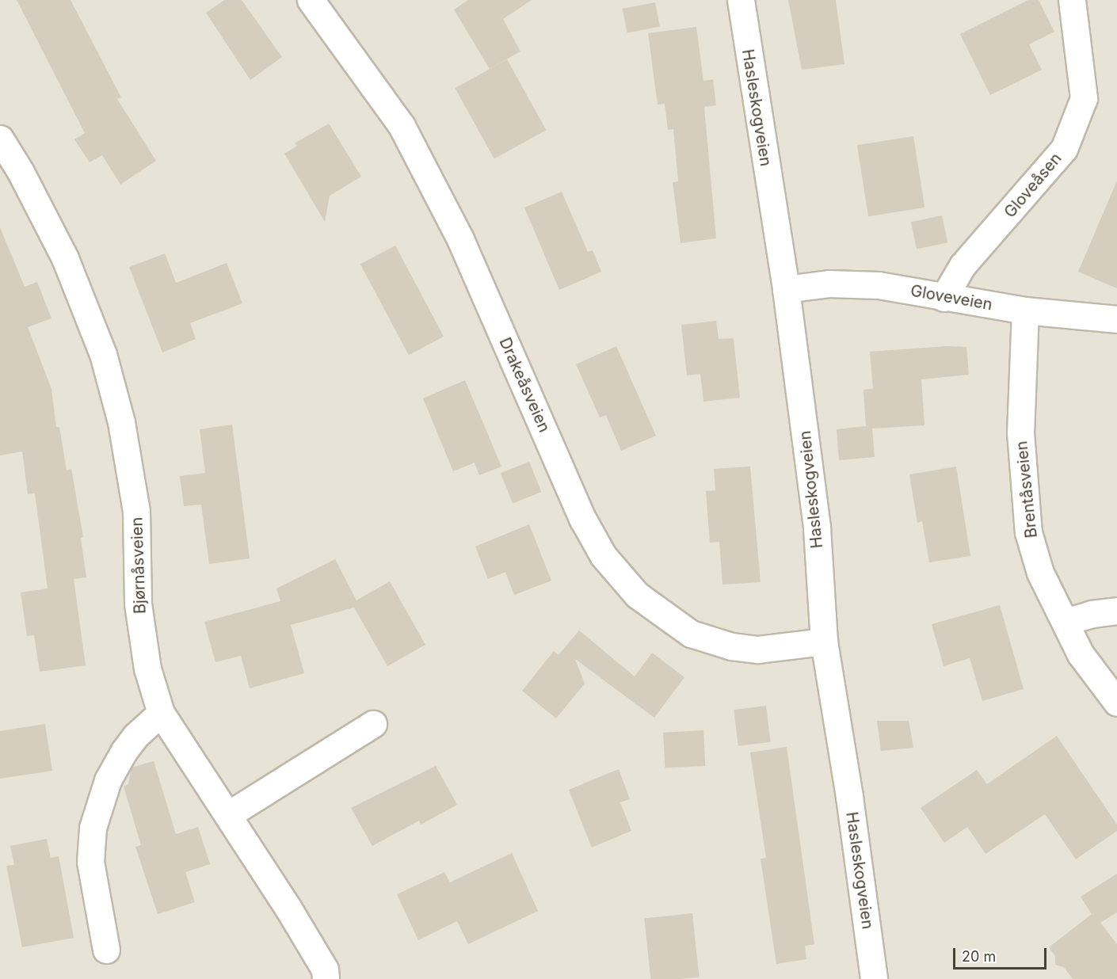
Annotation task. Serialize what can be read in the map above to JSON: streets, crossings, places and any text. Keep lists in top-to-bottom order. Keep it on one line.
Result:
{"streets":{"street":["Hasleskogveien","Gloveåsen","Gloveveien","Drakeåsveien","Brentåsveien","Bjørnåsveien"]},"crossings":[["Hasleskogveien","Gloveveien"],["Hasleskogveien","Drakeåsveien"],["Gloveåsen","Gloveveien"],["Gloveveien","Brentåsveien"]],"scale_bar":"20 m"}
